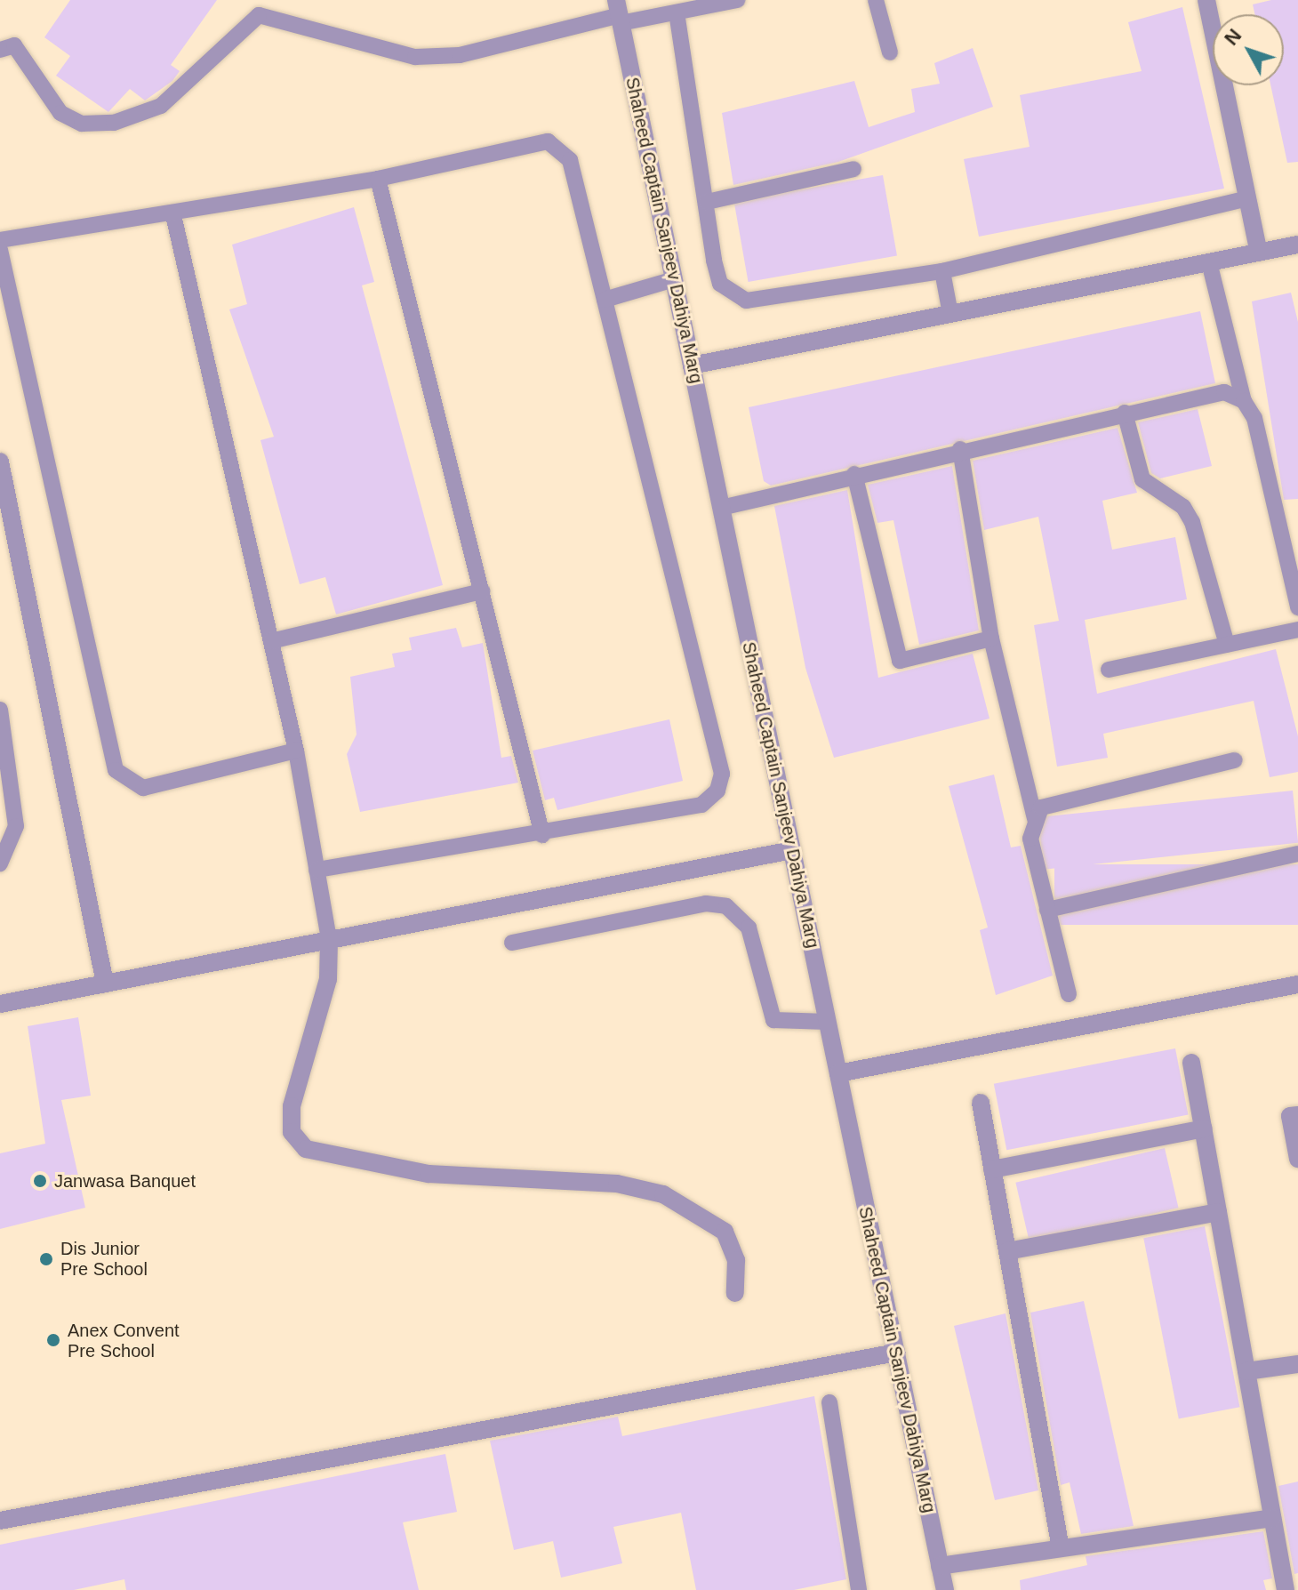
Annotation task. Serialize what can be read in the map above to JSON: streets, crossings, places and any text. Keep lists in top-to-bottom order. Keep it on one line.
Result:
{"streets":{"street":["Shaheed Captain Sanjeev Dahiya Marg"]},"places":["Janwasa Banquet","Dis Junior Pre School","Anex Convent Pre School"],"north":"top left"}
